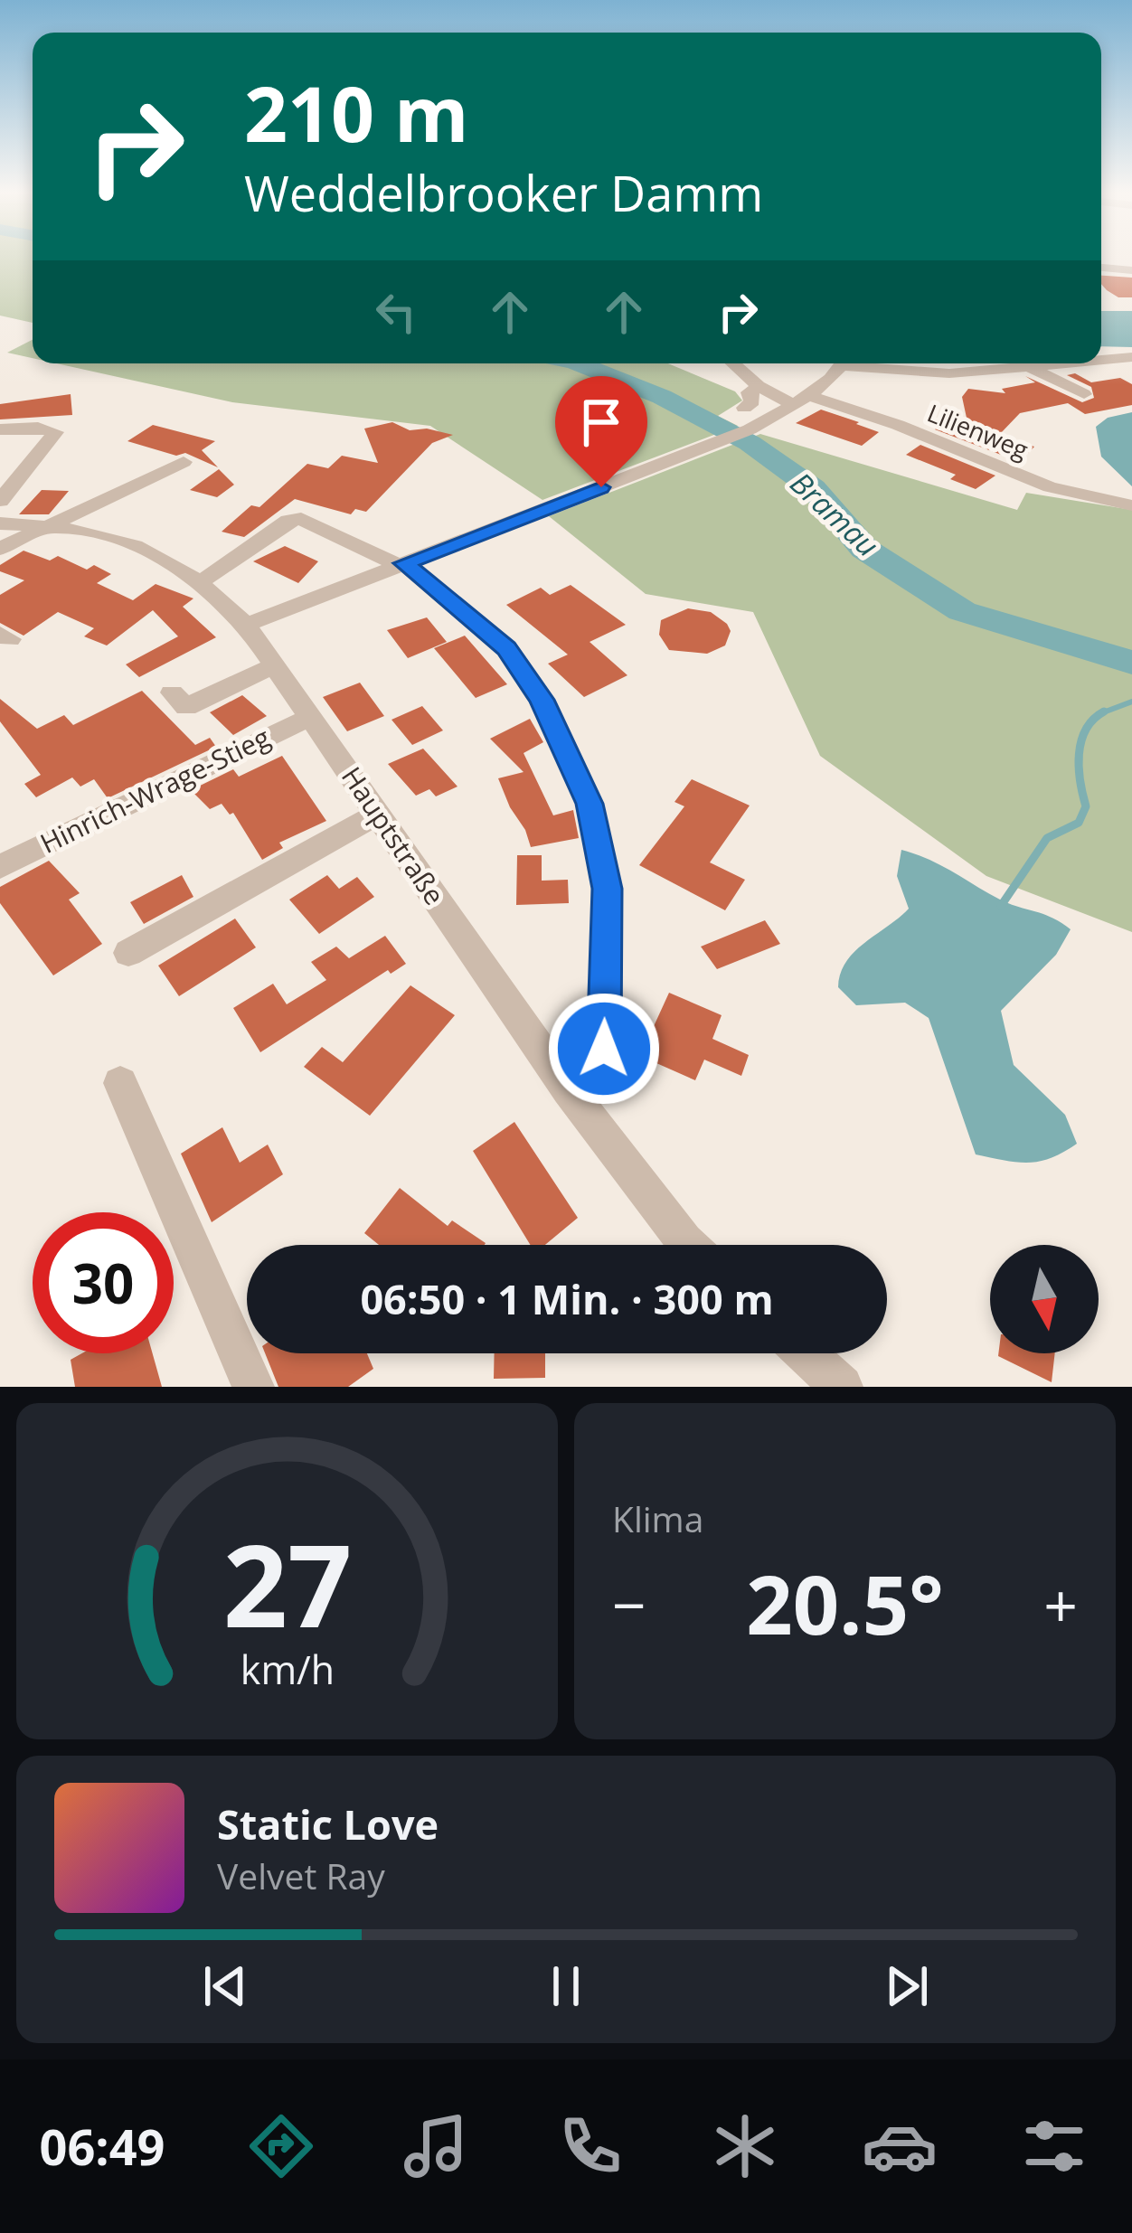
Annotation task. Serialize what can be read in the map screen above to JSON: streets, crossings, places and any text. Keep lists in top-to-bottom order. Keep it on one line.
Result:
{"streets":{"street":["Lilienweg","Hinrich-Wrage-Stieg","Hauptstraße"]},"crossings":[["Hinrich-Wrage-Stieg","Hauptstraße"]],"water":["Bramau"],"north":"bottom","page":{"turn":["210 m","Weddelbrooker Damm"],"limit":"30","trip":"06:50 · 1 Min. · 300 m","tile":"Klima","heat":["−","20.5°","+"],"song":["Static Love","Velvet Ray"],"tabs":"06:49","gauge":["27","km/h"]}}
